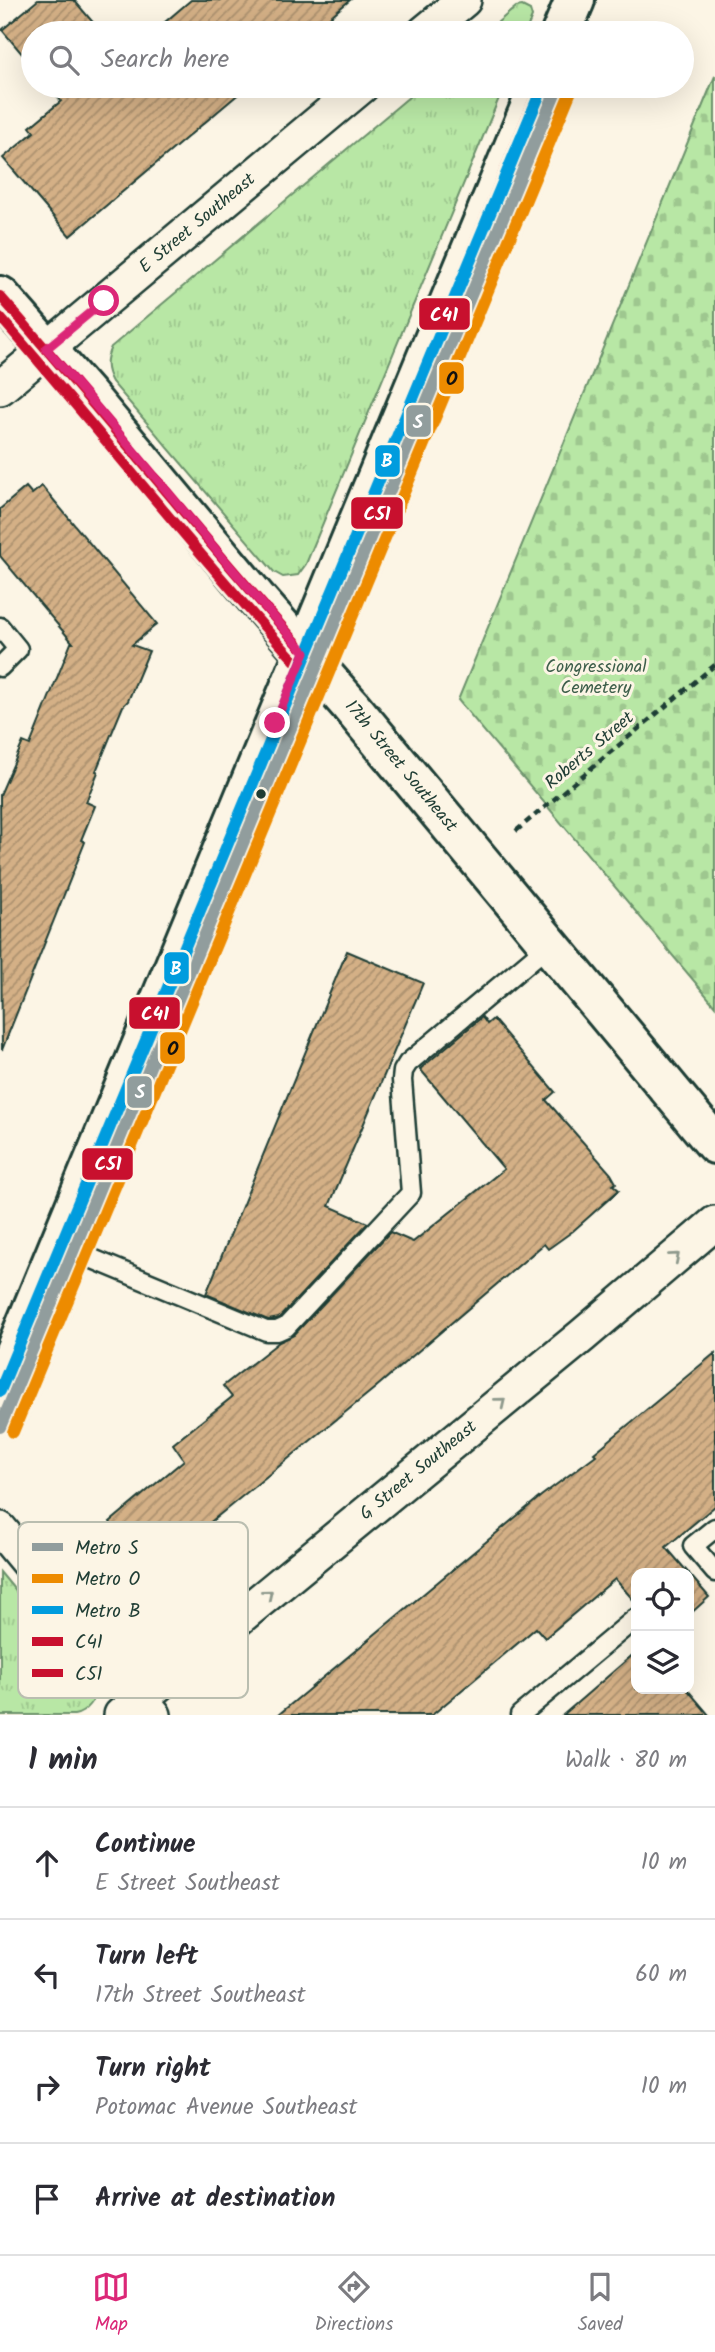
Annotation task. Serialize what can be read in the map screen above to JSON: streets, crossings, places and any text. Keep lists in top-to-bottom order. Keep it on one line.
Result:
{"streets":{"main road":["17th Street Southeast"],"street":["E Street Southeast","G Street Southeast"],"path":["Roberts Street"]},"crossings":[["E Street Southeast","17th Street Southeast"]],"one_way":["G Street Southeast"],"parks":["Congressional Cemetery"],"lines":["metro line S","metro line O","metro line B","transit line C41","transit line C51"],"legend":["Metro S","Metro O","Metro B","C41","C51"],"page":{"search":"Search here","heading":["1 min","Walk · 80 m"],"list":[["Continue","E Street Southeast","10 m"],["Turn left","17th Street Southeast","60 m"],["Turn right","Potomac Avenue Southeast","10 m"],"Arrive at destination"],"nav":["Map","Directions","Saved"]}}
